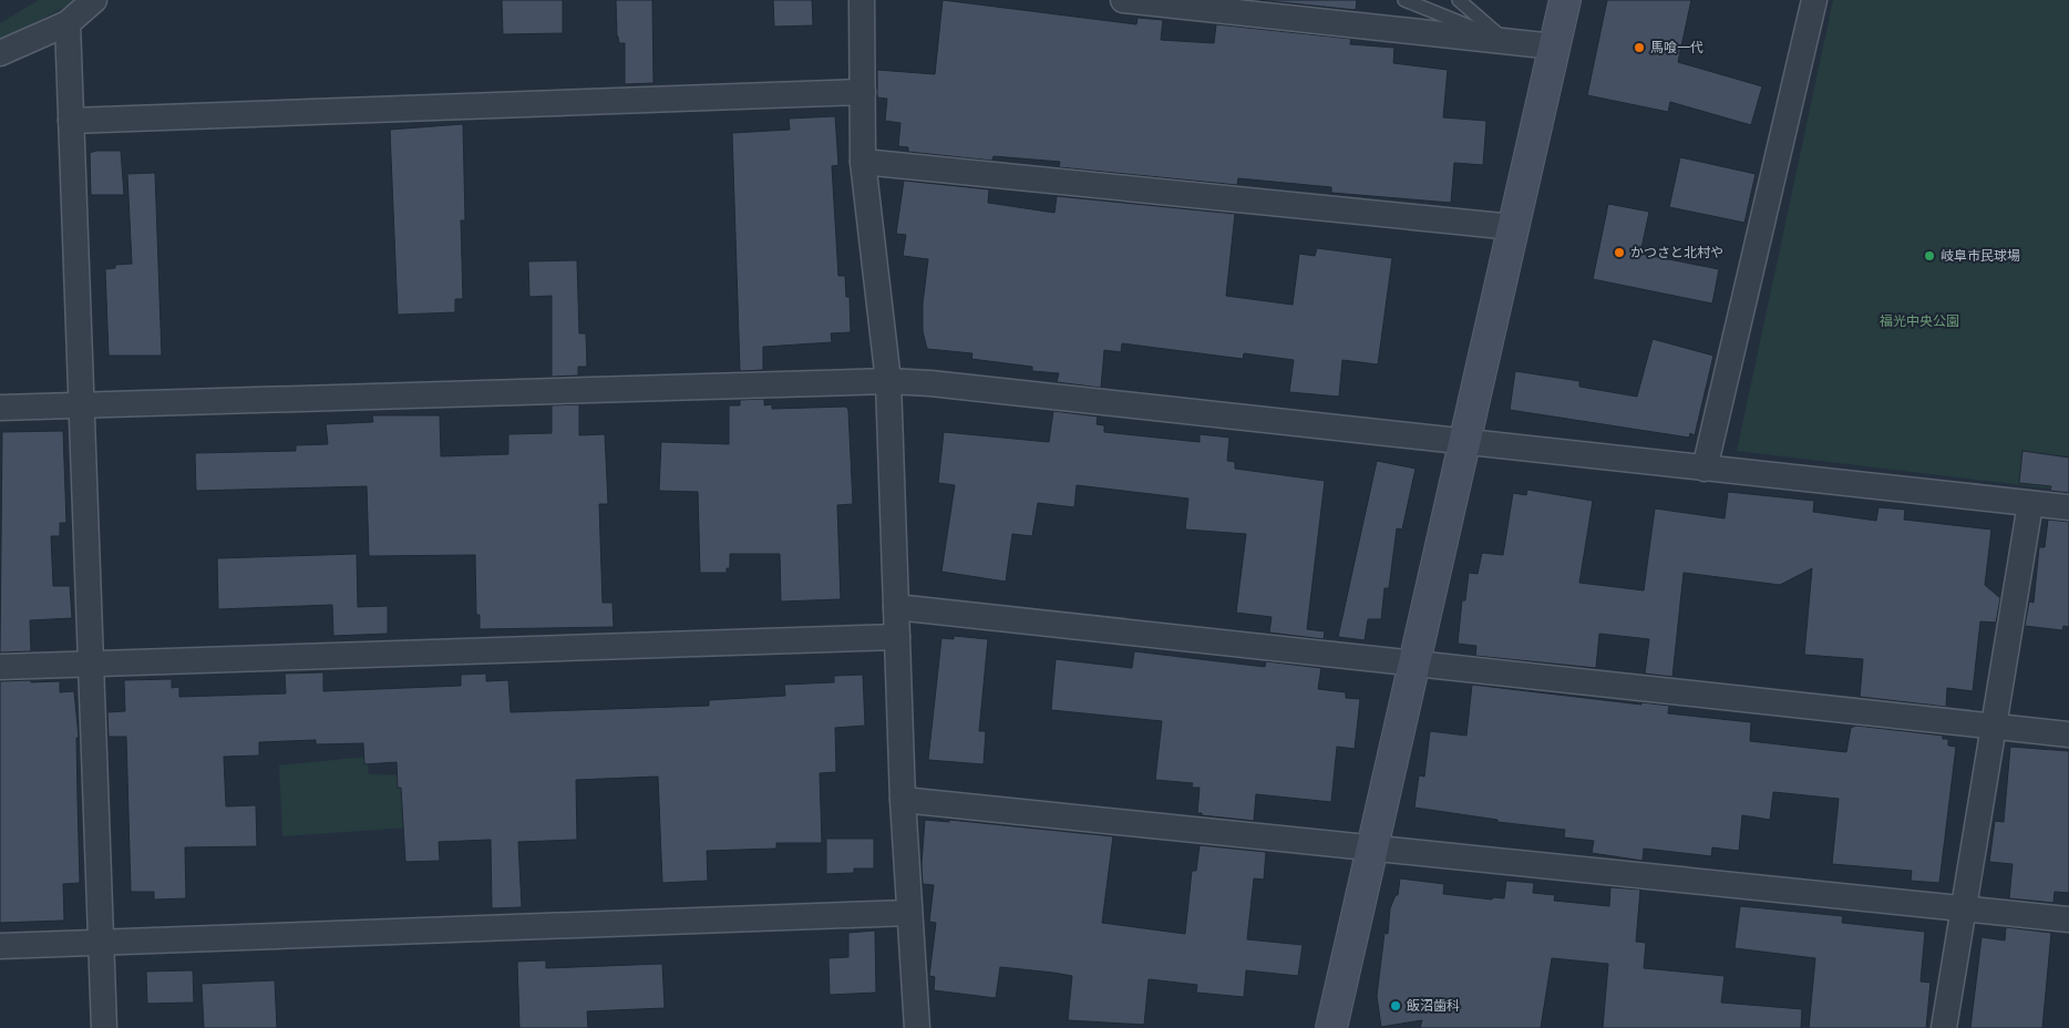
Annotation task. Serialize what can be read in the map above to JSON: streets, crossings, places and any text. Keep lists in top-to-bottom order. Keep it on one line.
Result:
{"parks":["福光中央公園"],"places":["馬喰一代","かつさと北村や","岐阜市民球場","飯沼歯科"]}
